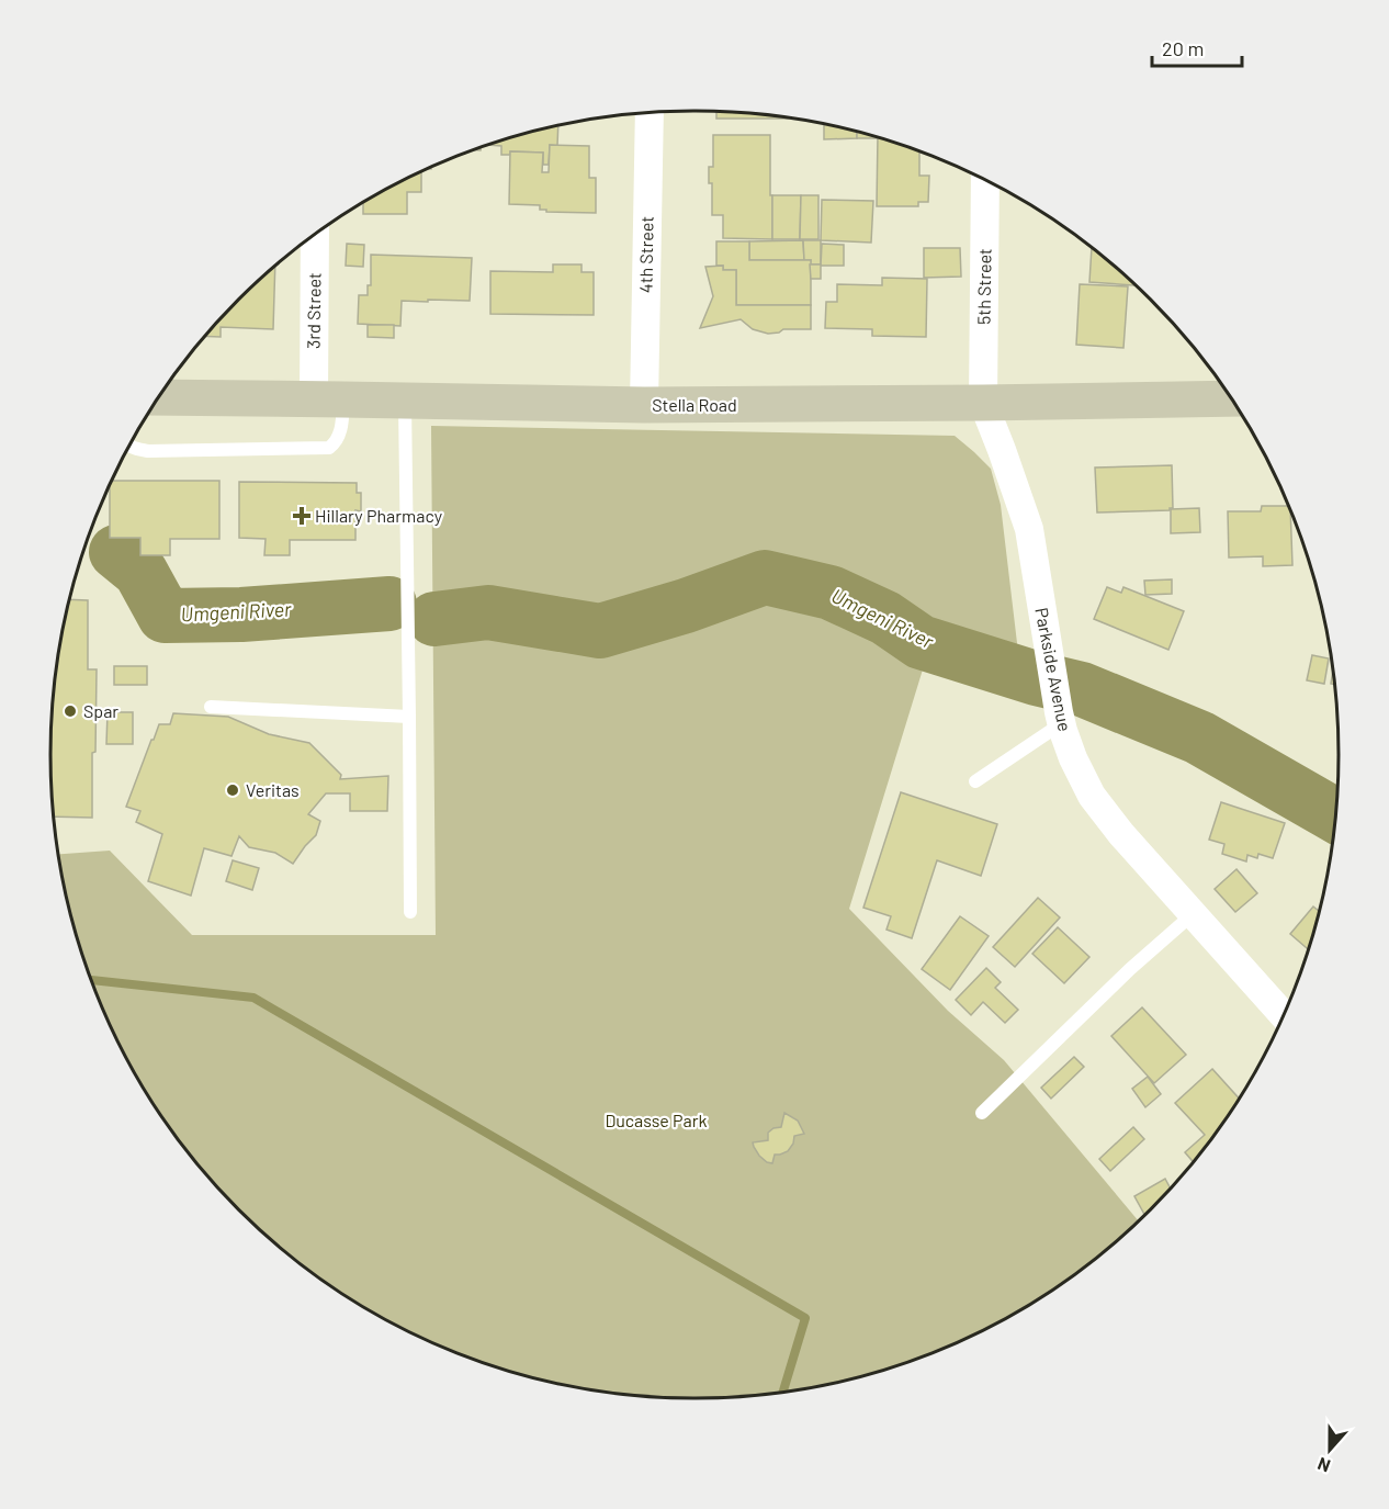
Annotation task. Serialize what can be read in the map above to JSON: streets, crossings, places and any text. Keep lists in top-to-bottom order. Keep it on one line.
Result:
{"streets":{"main road":["Stella Road"],"street":["4th Street","5th Street","3rd Street","Parkside Avenue"]},"crossings":[["4th Street","Stella Road"],["5th Street","Stella Road"],["5th Street","Parkside Avenue"],["3rd Street","Stella Road"],["Stella Road","Parkside Avenue"]],"water":["Umgeni River"],"parks":["Ducasse Park"],"places":{"health":["Hillary Pharmacy"],"other":["Spar","Veritas"]},"scale_bar":"20 m","north":"bottom"}
